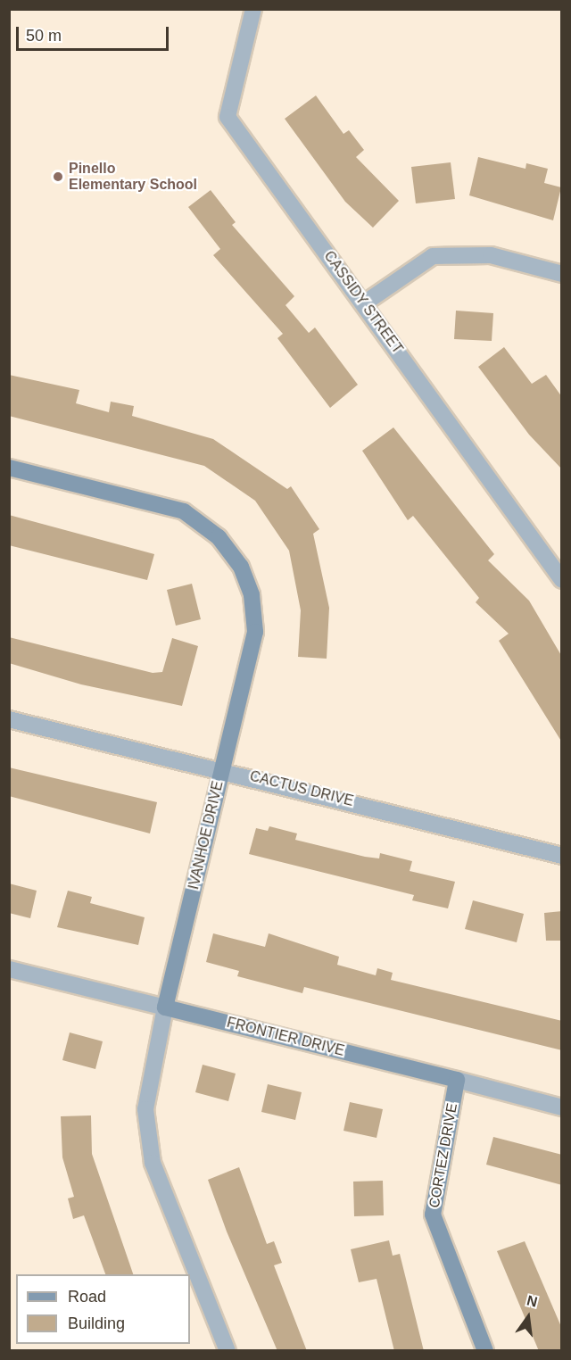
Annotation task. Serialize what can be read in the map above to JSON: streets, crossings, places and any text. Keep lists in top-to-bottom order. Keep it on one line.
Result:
{"streets":{"street":["CASSIDY STREET","CACTUS DRIVE","IVANHOE DRIVE","FRONTIER DRIVE","CORTEZ DRIVE"]},"crossings":[["CACTUS DRIVE","IVANHOE DRIVE"],["IVANHOE DRIVE","FRONTIER DRIVE"],["FRONTIER DRIVE","CORTEZ DRIVE"]],"places":["Pinello Elementary School"],"legend":["Road","Building"],"scale_bar":"50 m","north":"top"}
